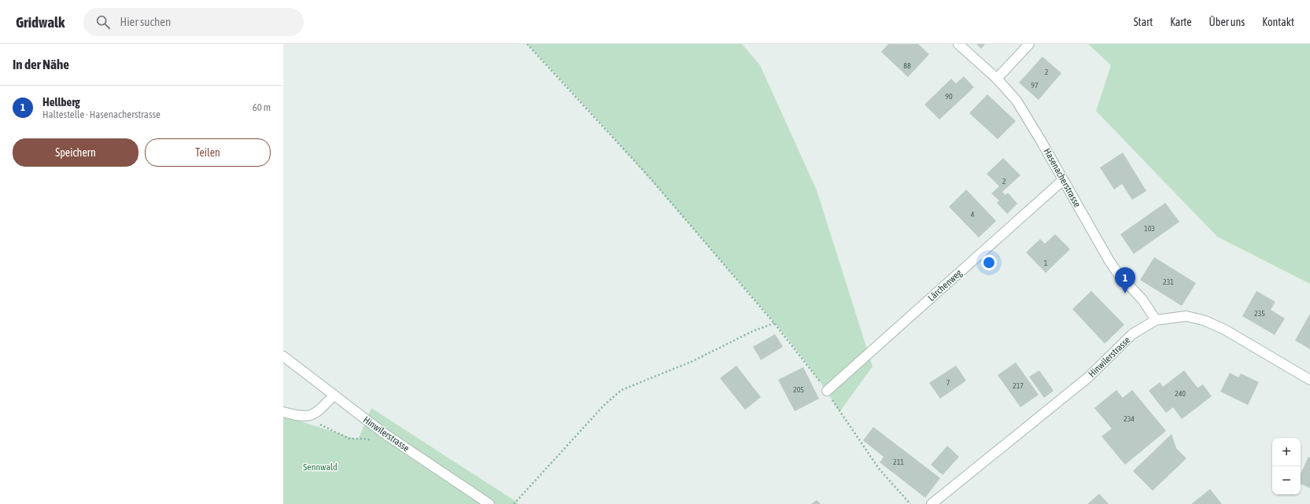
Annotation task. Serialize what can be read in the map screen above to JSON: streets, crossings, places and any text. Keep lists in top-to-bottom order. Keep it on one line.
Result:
{"streets":{"street":["Hasenacherstrasse","Lärchenweg","Hinwilerstrasse"]},"crossings":[["Hasenacherstrasse","Lärchenweg"],["Hasenacherstrasse","Hinwilerstrasse"]],"parks":["Sennwald"],"house_numbers":["88","2","97","90","2","4","103","1","231","235","7","217","205","240","234","211"],"page":{"header":"Gridwalk","search":"Hier suchen","nav":["Start","Karte","Über uns","Kontakt"],"heading":"In der Nähe","list":[{"mark":"1","name":"Hellberg","note":"Haltestelle · Hasenacherstrasse","value":"60 m"}],"buttons":["Speichern","Teilen"],"pins":"1","map_buttons":["+","−"]}}
